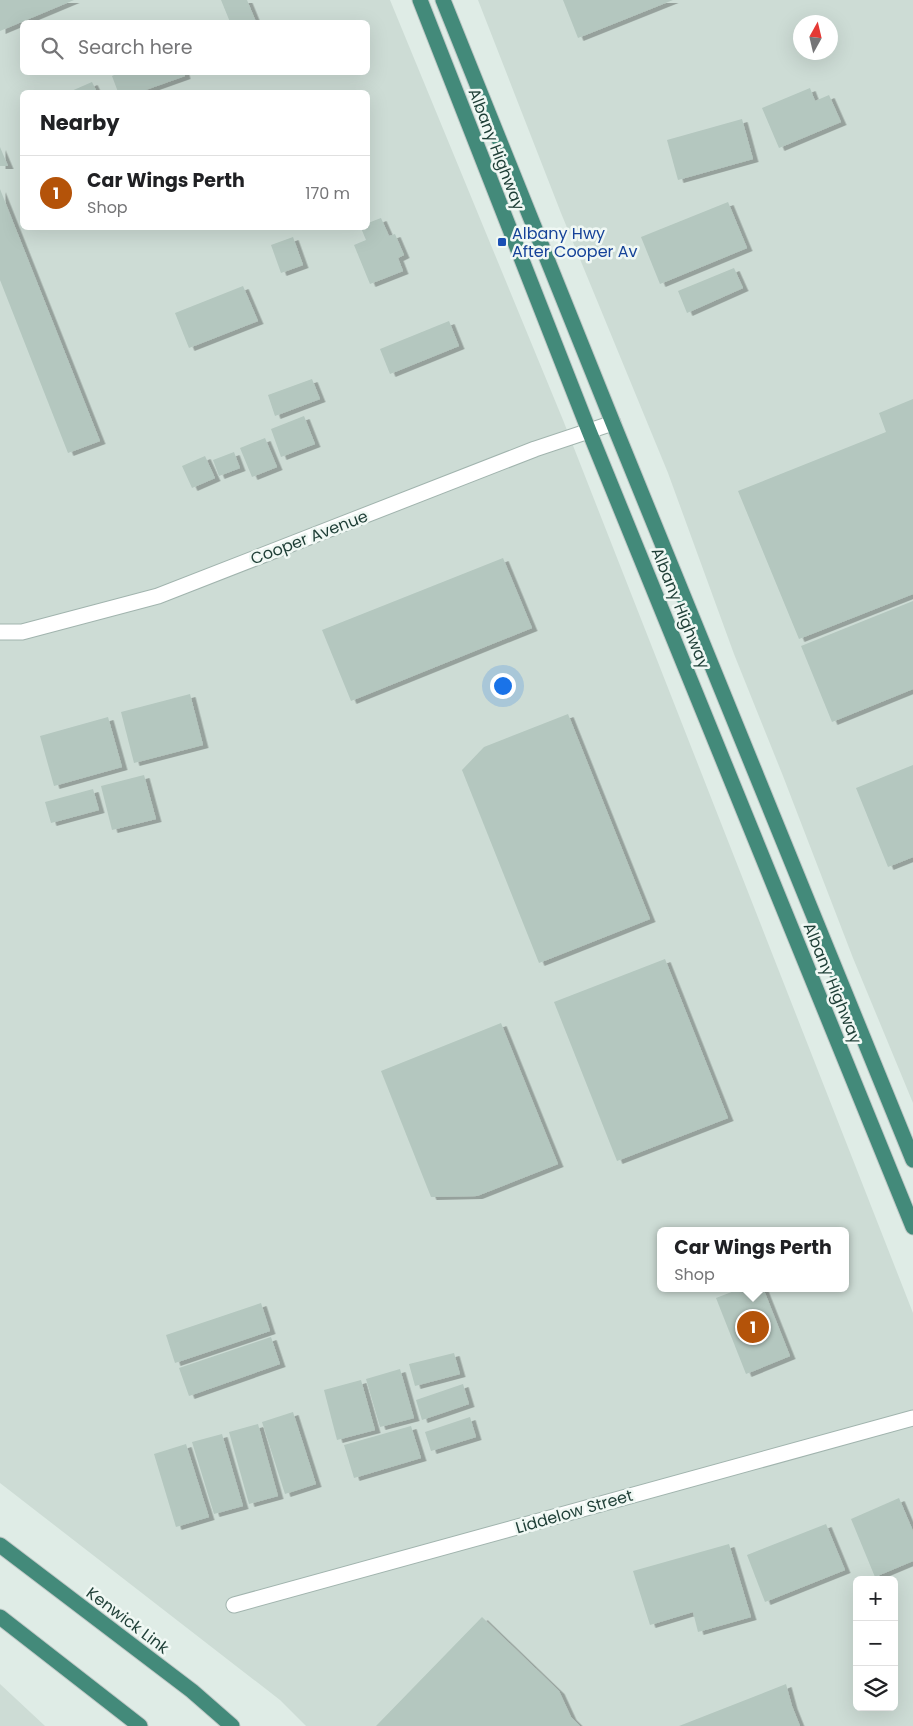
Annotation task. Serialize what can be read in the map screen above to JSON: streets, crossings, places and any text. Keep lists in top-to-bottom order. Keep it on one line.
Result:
{"streets":{"highway":["Albany Highway","Kenwick Link"],"street":["Cooper Avenue","Liddelow Street"]},"crossings":[["Albany Highway","Cooper Avenue"]],"places":{"transit":["Albany Hwy After Cooper Av"]},"north":"top","page":{"search":"Search here","heading":"Nearby","list":[{"mark":"1","name":"Car Wings Perth","note":"Shop","value":"170 m"}],"popup":["Car Wings Perth","Shop"],"pins":"1","map_buttons":["+","−"]}}
